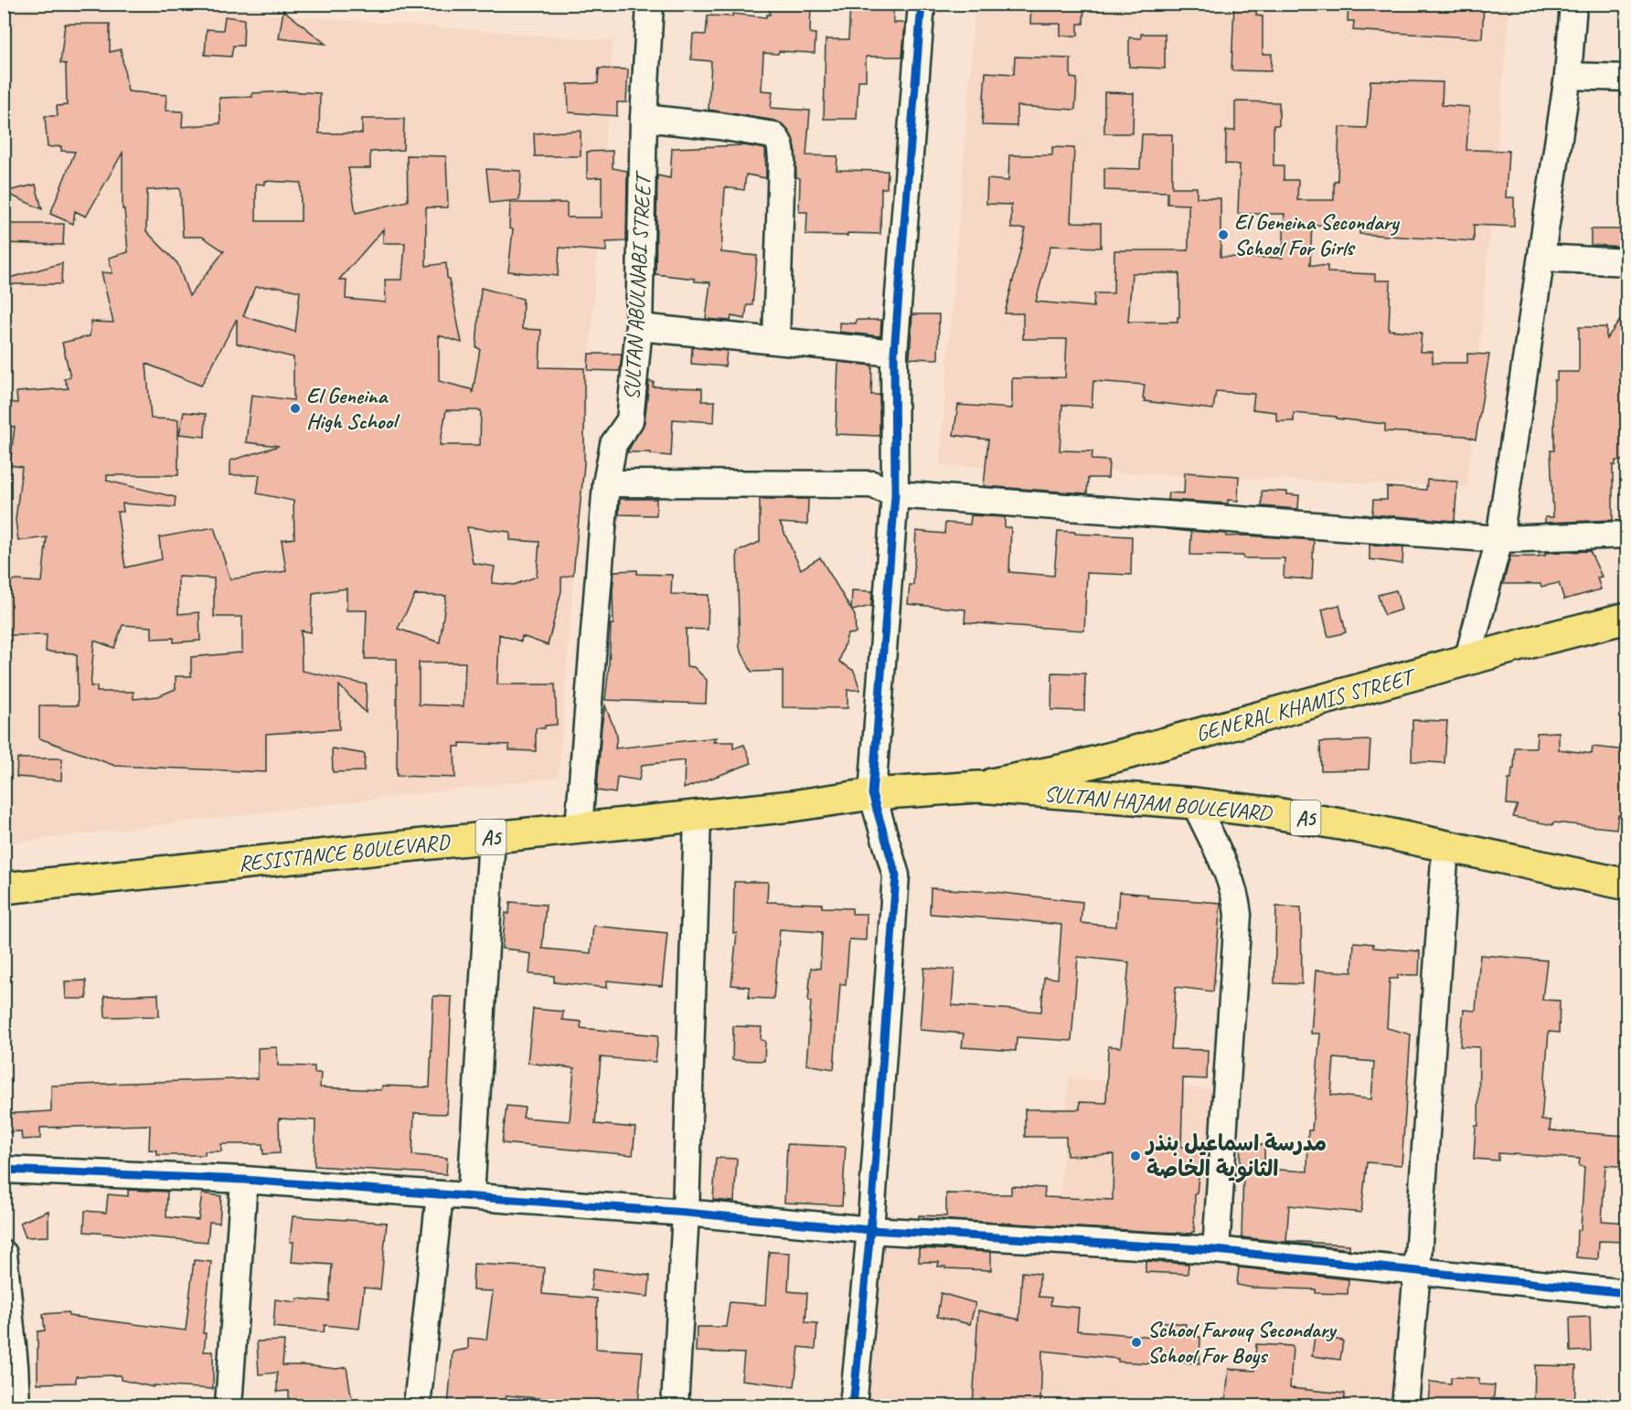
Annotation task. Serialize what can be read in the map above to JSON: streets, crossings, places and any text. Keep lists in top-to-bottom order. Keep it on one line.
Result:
{"streets":{"main road":["GENERAL KHAMIS STREET","SULTAN HAJAM BOULEVARD","A5","RESISTANCE BOULEVARD"],"street":["SULTAN ABULNABI STREET"]},"crossings":[["SULTAN ABULNABI STREET","RESISTANCE BOULEVARD"],["GENERAL KHAMIS STREET","SULTAN HAJAM BOULEVARD"],["GENERAL KHAMIS STREET","RESISTANCE BOULEVARD"],["SULTAN HAJAM BOULEVARD","RESISTANCE BOULEVARD"]],"places":["El Geneina Secondary School For Girls","El Geneina High School","مدرسة اسماعيل بنذر الثانوية الخاصة","School Farouq Secondary School For Boys"]}
